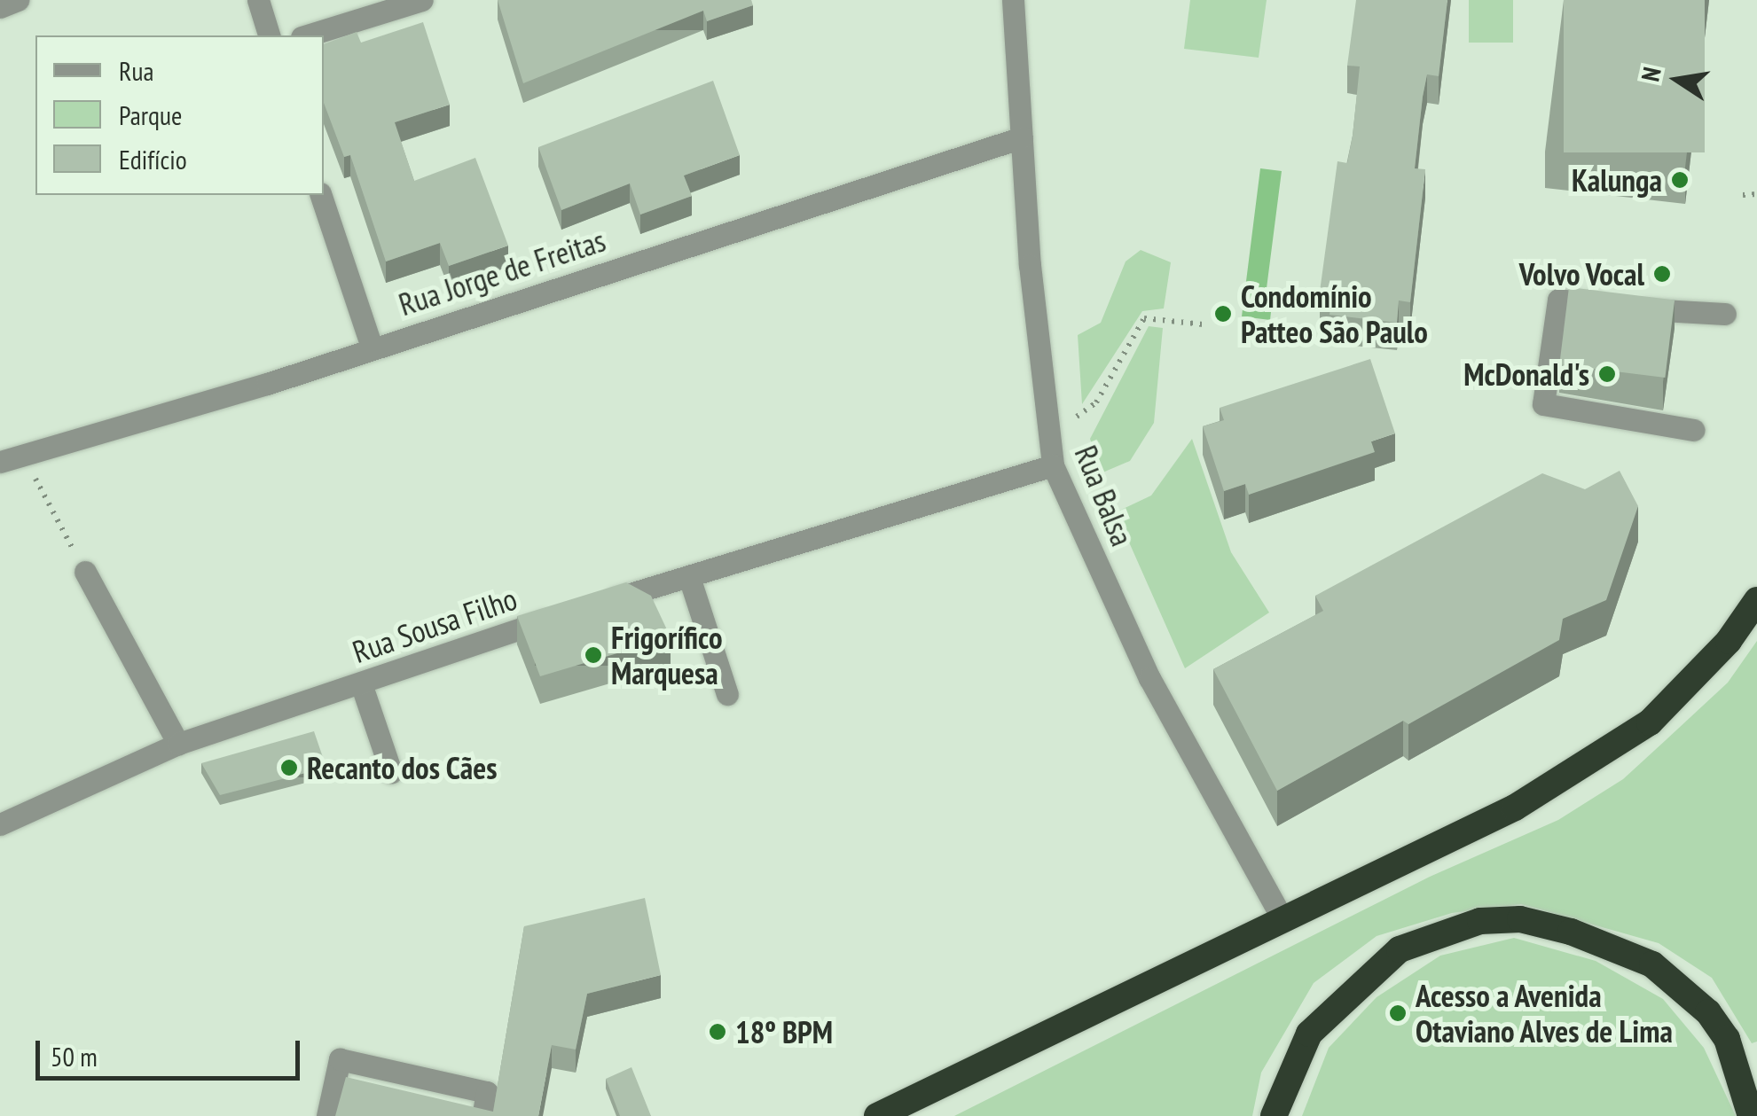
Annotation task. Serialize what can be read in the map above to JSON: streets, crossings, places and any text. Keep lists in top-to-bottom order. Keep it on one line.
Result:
{"streets":{"street":["Rua Jorge de Freitas","Rua Balsa","Rua Sousa Filho"]},"crossings":[["Rua Jorge de Freitas","Rua Balsa"]],"places":["Kalunga","Volvo Vocal","Condomínio Patteo São Paulo","McDonald's","Frigorífico Marquesa","Recanto dos Cães","Acesso a Avenida Otaviano Alves de Lima","18º BPM"],"legend":["Rua","Parque","Edifício"],"scale_bar":"50 m","north":"left"}
